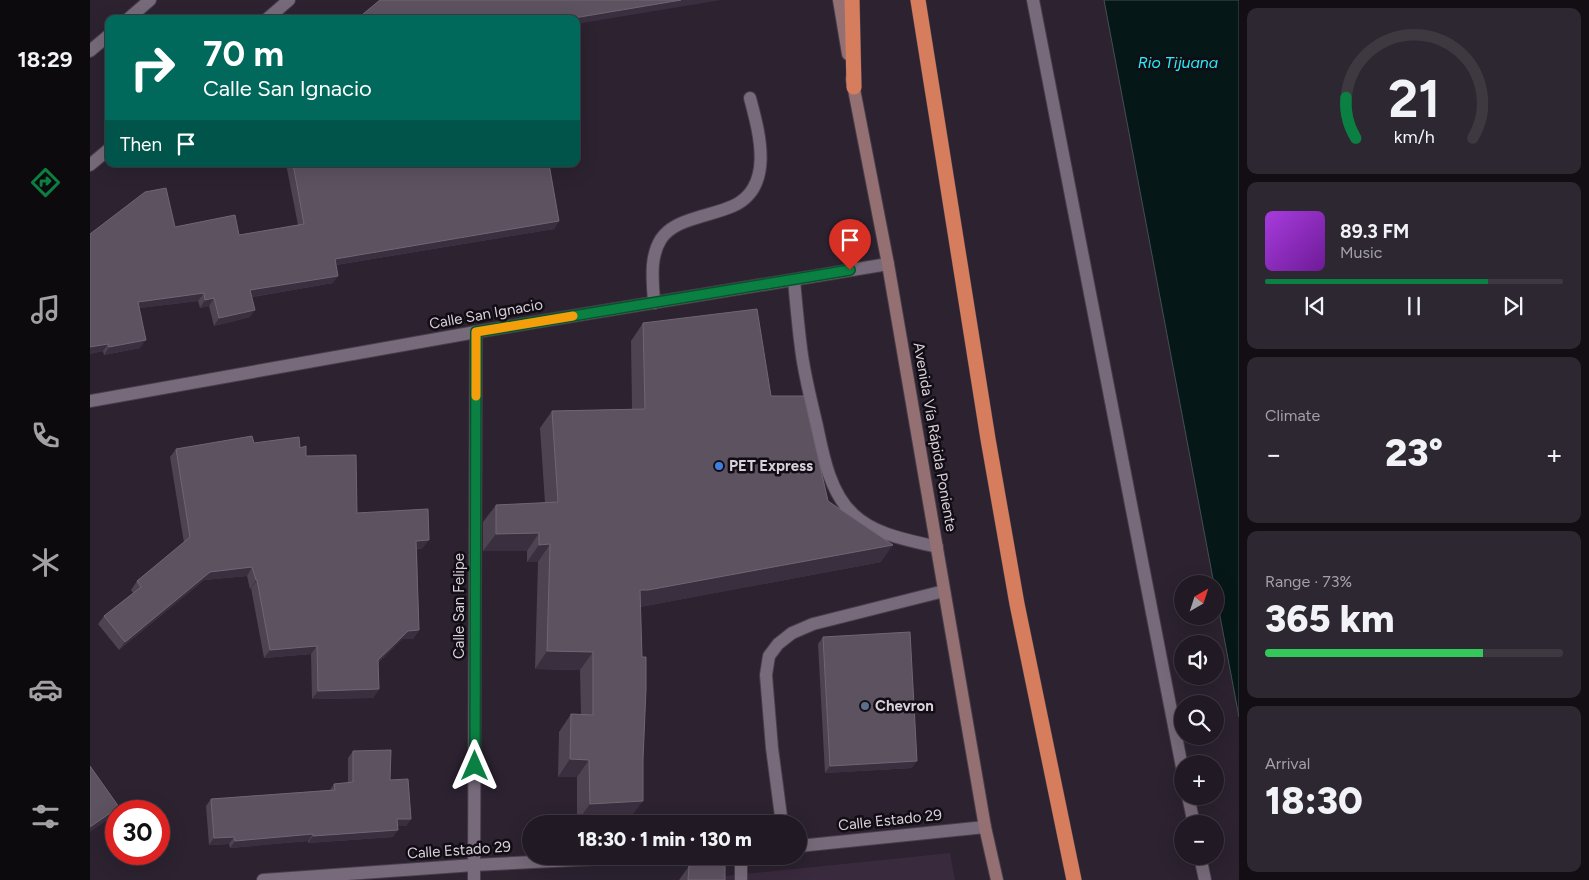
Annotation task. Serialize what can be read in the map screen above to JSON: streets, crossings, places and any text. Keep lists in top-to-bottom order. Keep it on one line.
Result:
{"streets":{"main road":["Avenida Vía Rápida Poniente"],"street":["Calle San Ignacio","Calle San Felipe","Calle Estado 29"]},"crossings":[["Calle San Ignacio","Avenida Vía Rápida Poniente"],["Calle San Ignacio","Calle San Felipe"],["Avenida Vía Rápida Poniente","Calle Estado 29"],["Calle San Felipe","Calle Estado 29"]],"water":["Rio Tijuana"],"places":["PET Express","Chevron"],"north":"top right","page":{"tabs":"18:29","turn":["70 m","Calle San Ignacio"],"then":"Then","song":["89.3 FM","Music"],"tile":["Climate",["Range · 73%","365 km"],["Arrival","18:30"]],"heat":["−","23°","+"],"map_buttons":["+","−"],"limit":"30","trip":"18:30 · 1 min · 130 m","gauge":["21","km/h"]}}
